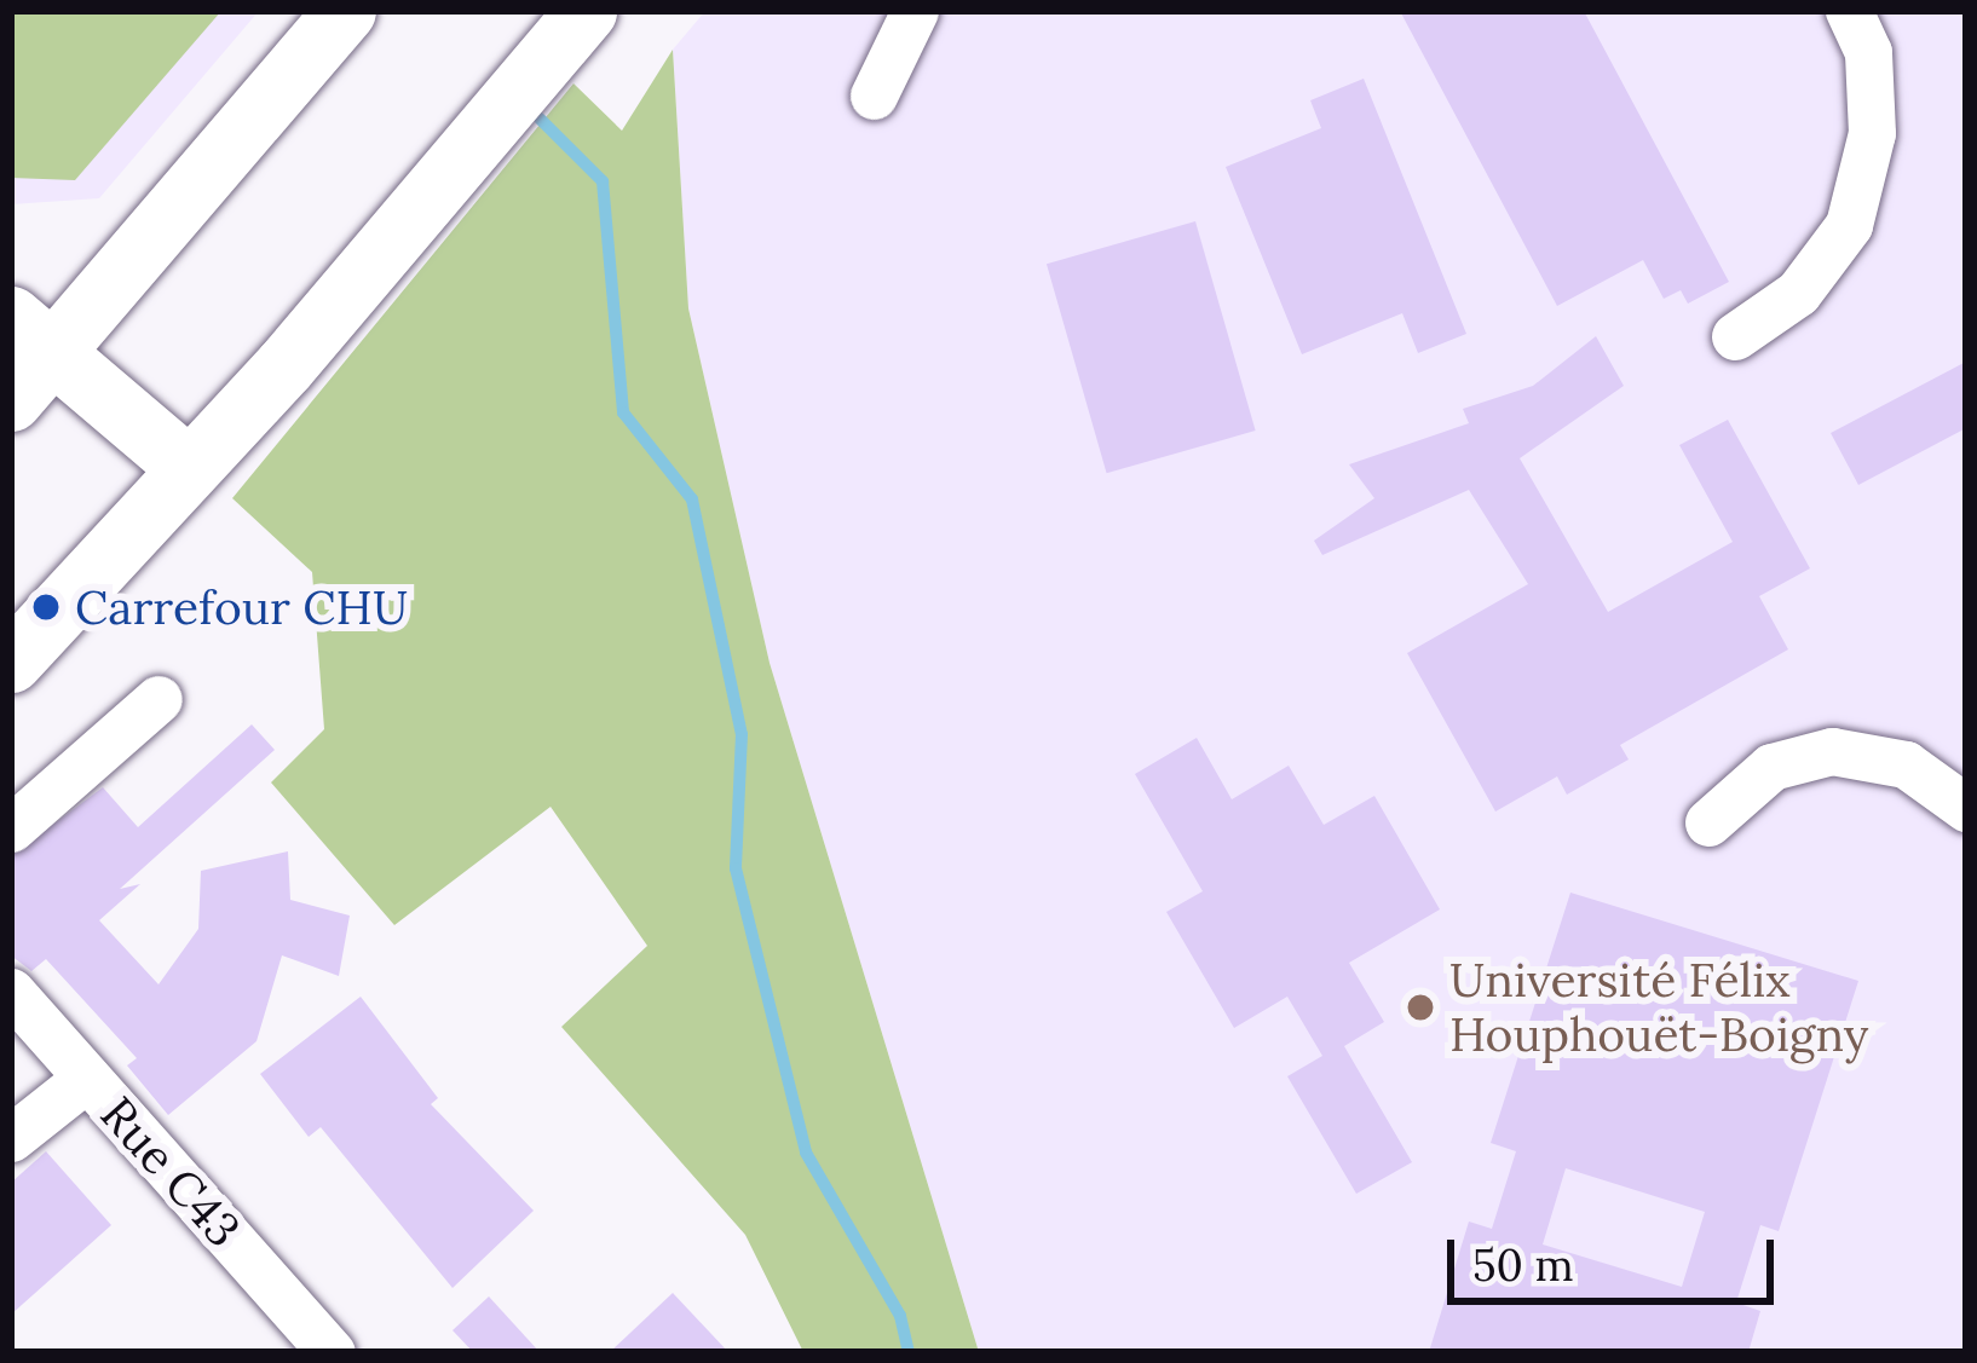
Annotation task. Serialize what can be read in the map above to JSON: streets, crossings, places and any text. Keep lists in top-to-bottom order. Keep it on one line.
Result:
{"streets":{"street":["Rue C43"]},"places":["Carrefour CHU","Université Félix Houphouët-Boigny"],"scale_bar":"50 m"}
